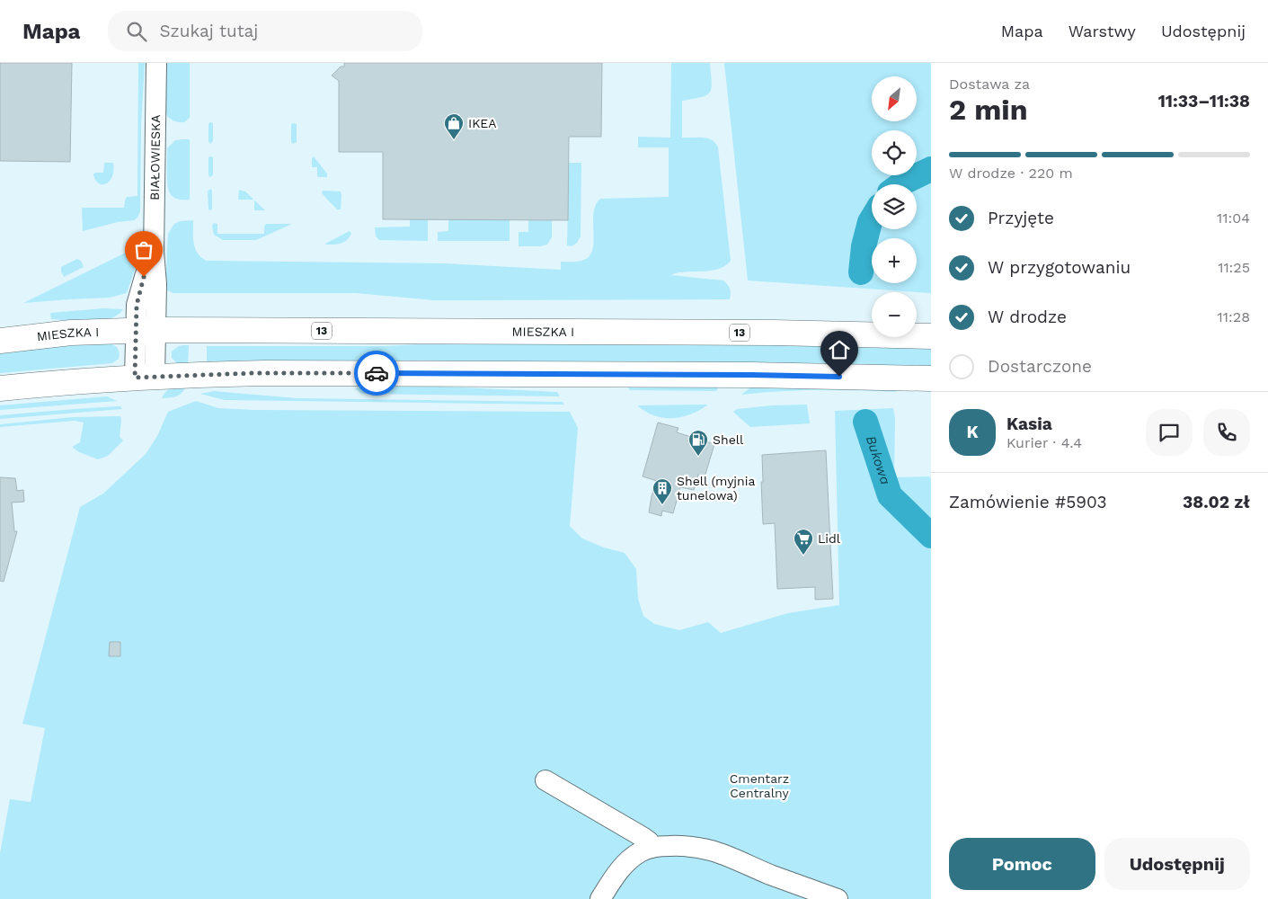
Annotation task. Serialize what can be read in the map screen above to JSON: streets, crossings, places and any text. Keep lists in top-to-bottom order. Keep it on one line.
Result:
{"streets":{"main road":["13","MIESZKA I"],"street":["BIAŁOWIESKA"]},"crossings":[["BIAŁOWIESKA","MIESZKA I"]],"water":["Bukowa"],"parks":["Cmentarz Centralny"],"places":{"shop":["IKEA"],"fuel station":["Shell"],"building":["Shell (myjnia tunelowa)"],"supermarket":["Lidl"]},"north":"bottom left","page":{"header":"Mapa","search":"Szukaj tutaj","nav":["Mapa","Warstwy","Udostępnij"],"heading":["2 min","Dostawa za","11:33–11:38"],"panel":["Kasia","Kurier · 4.4","Zamówienie #5903","38.02 zł"],"map_buttons":["+","−"],"bar":"W drodze · 220 m","list":[["Przyjęte","11:04"],["W przygotowaniu","11:25"],["W drodze","11:28"],"Dostarczone"],"round":"K","buttons":["Pomoc","Udostępnij"]}}
